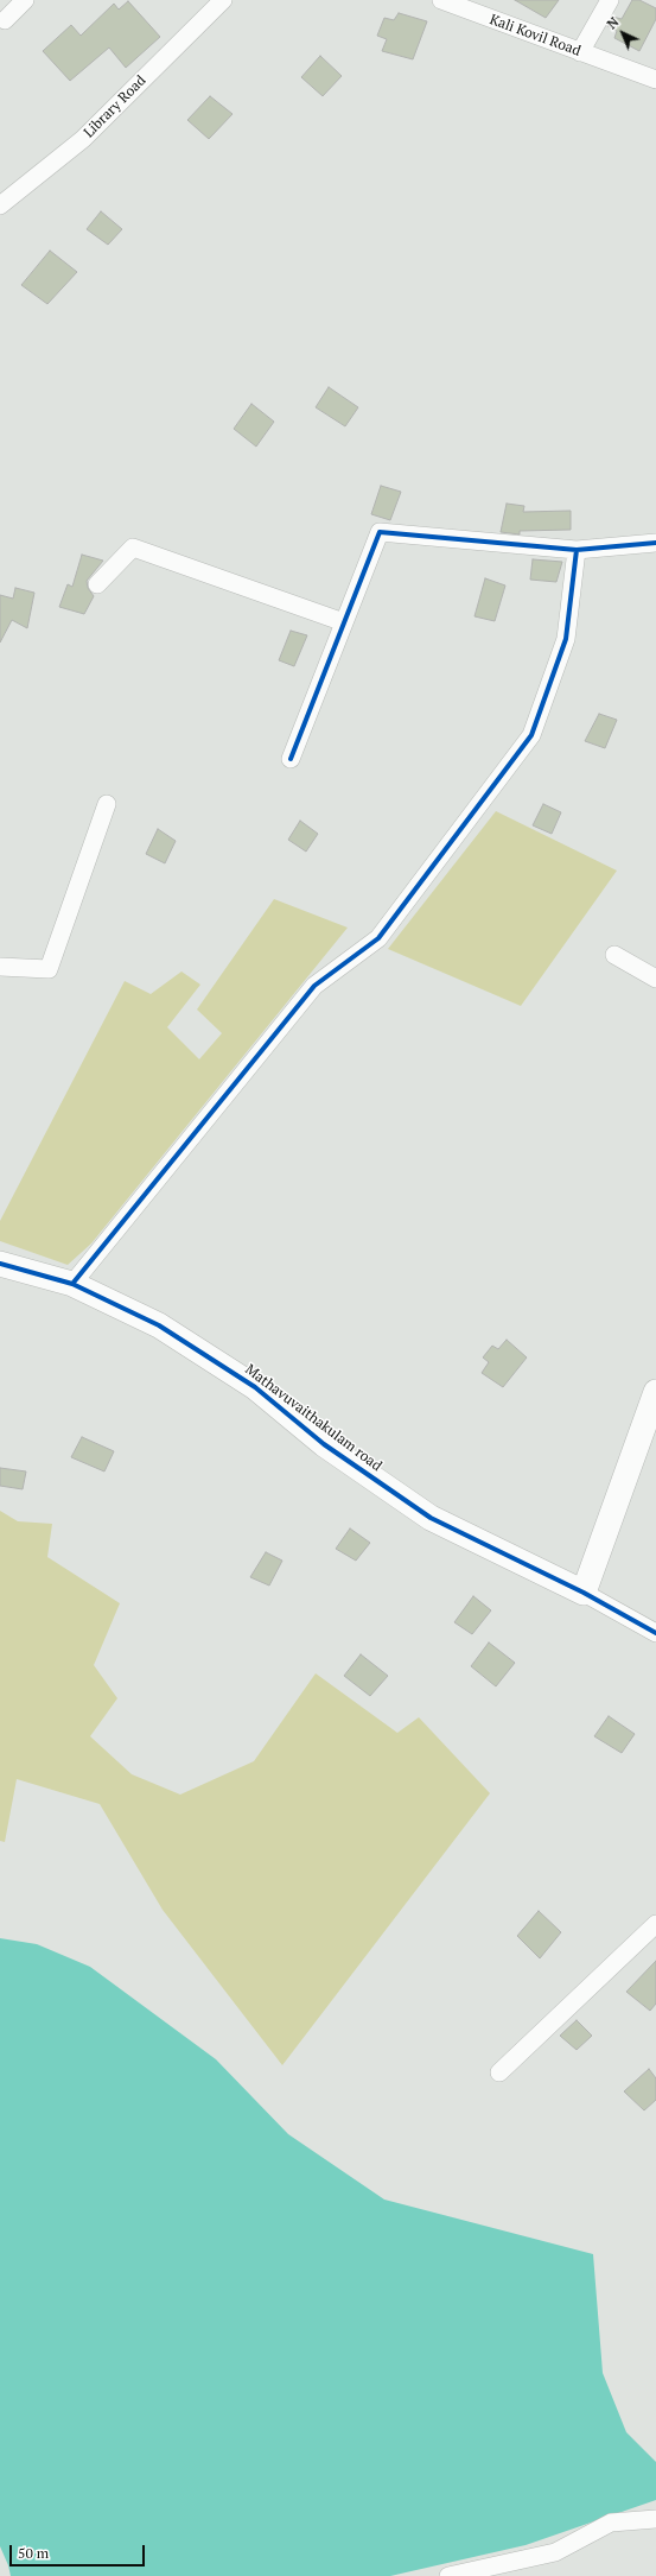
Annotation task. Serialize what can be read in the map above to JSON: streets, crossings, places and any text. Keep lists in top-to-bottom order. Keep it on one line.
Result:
{"streets":{"street":["Kali Kovil Road","Library Road","Mathavuvaithakulam road"]},"scale_bar":"50 m","north":"top left"}
